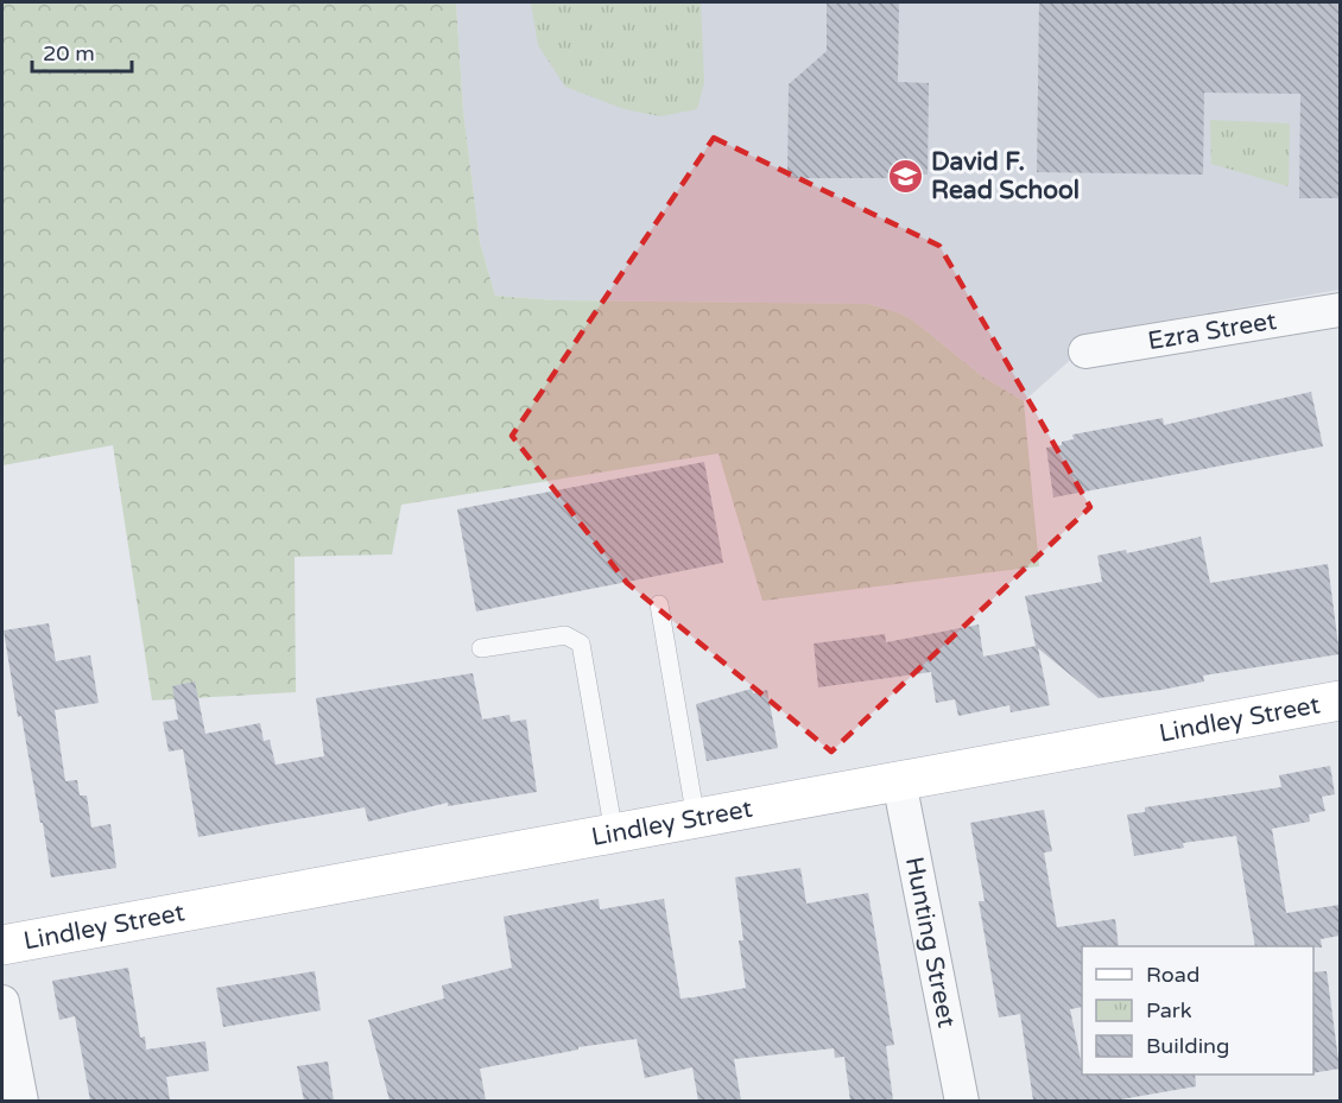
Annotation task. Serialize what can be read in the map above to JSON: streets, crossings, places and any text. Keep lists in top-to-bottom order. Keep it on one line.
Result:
{"streets":{"main road":["Lindley Street"],"street":["Ezra Street","Hunting Street"]},"crossings":[["Lindley Street","Hunting Street"]],"places":{"school or university":["David F. Read School"]},"legend":["Road","Park","Building"],"scale_bar":"20 m"}
